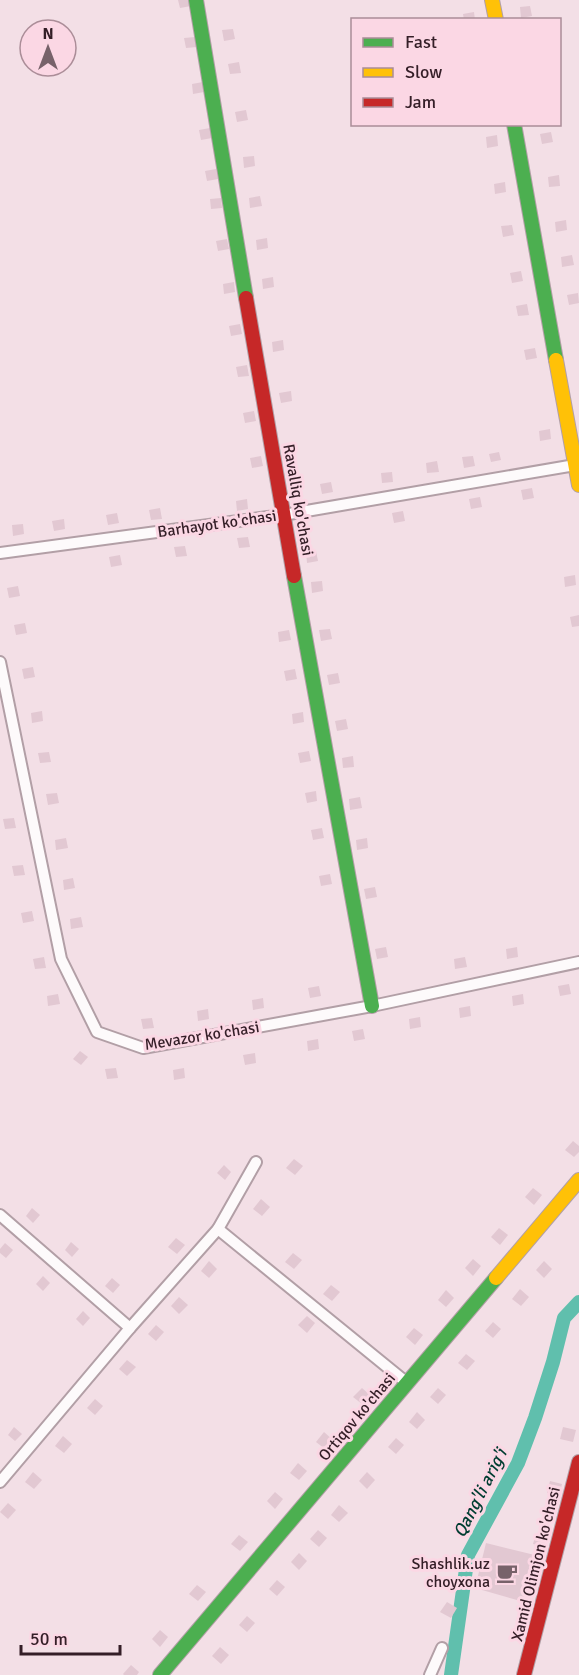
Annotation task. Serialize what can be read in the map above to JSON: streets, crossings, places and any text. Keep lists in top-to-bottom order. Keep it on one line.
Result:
{"streets":{"street":["Ravalliq ko'chasi","Barhayot ko'chasi","Mevazor ko'chasi","Ortiqov ko'chasi","Xamid Olimjon ko'chasi"]},"crossings":[["Ravalliq ko'chasi","Barhayot ko'chasi"],["Ravalliq ko'chasi","Mevazor ko'chasi"]],"water":["Qang'li arig'i"],"places":{"cafe":["Shashlik.uz choyxona"]},"legend":["Fast","Slow","Jam"],"scale_bar":"50 m","north":"top"}
